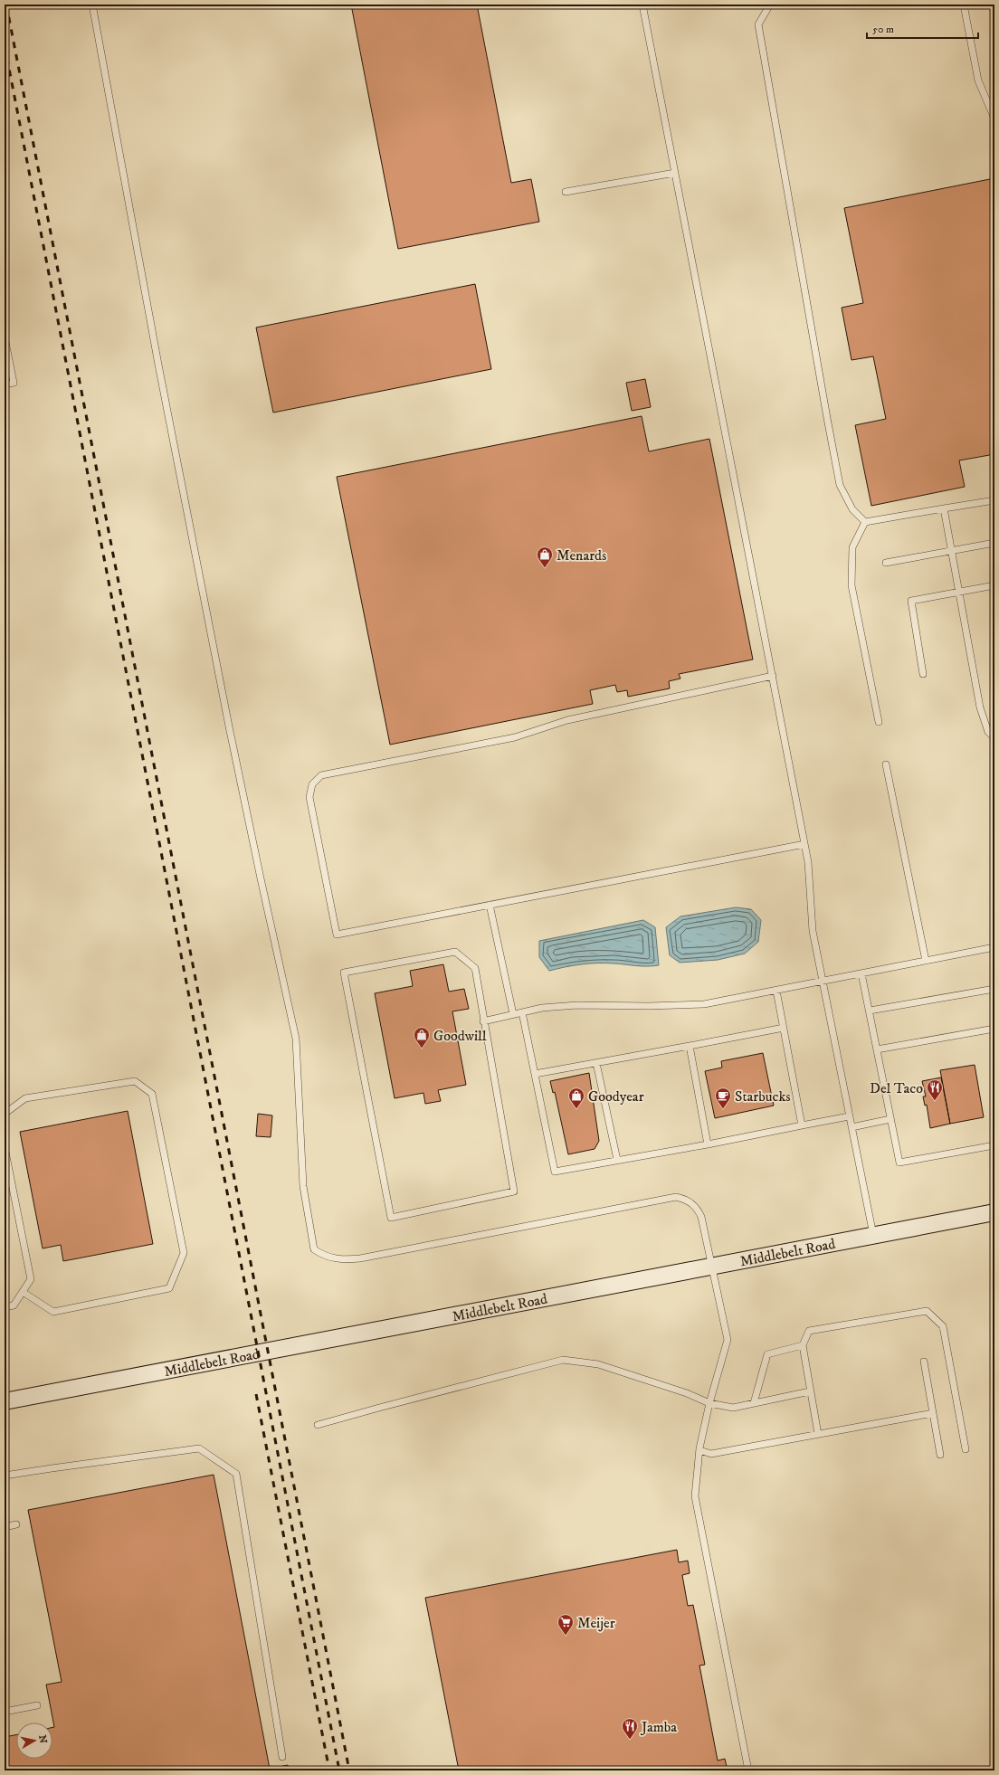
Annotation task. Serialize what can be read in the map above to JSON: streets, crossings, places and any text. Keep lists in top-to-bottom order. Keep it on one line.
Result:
{"streets":{"main road":["Middlebelt Road"]},"places":{"shop":["Menards","Goodwill","Goodyear"],"restaurant":["Del Taco","Jamba"],"cafe":["Starbucks"],"supermarket":["Meijer"]},"scale_bar":"50 m","north":"right"}
